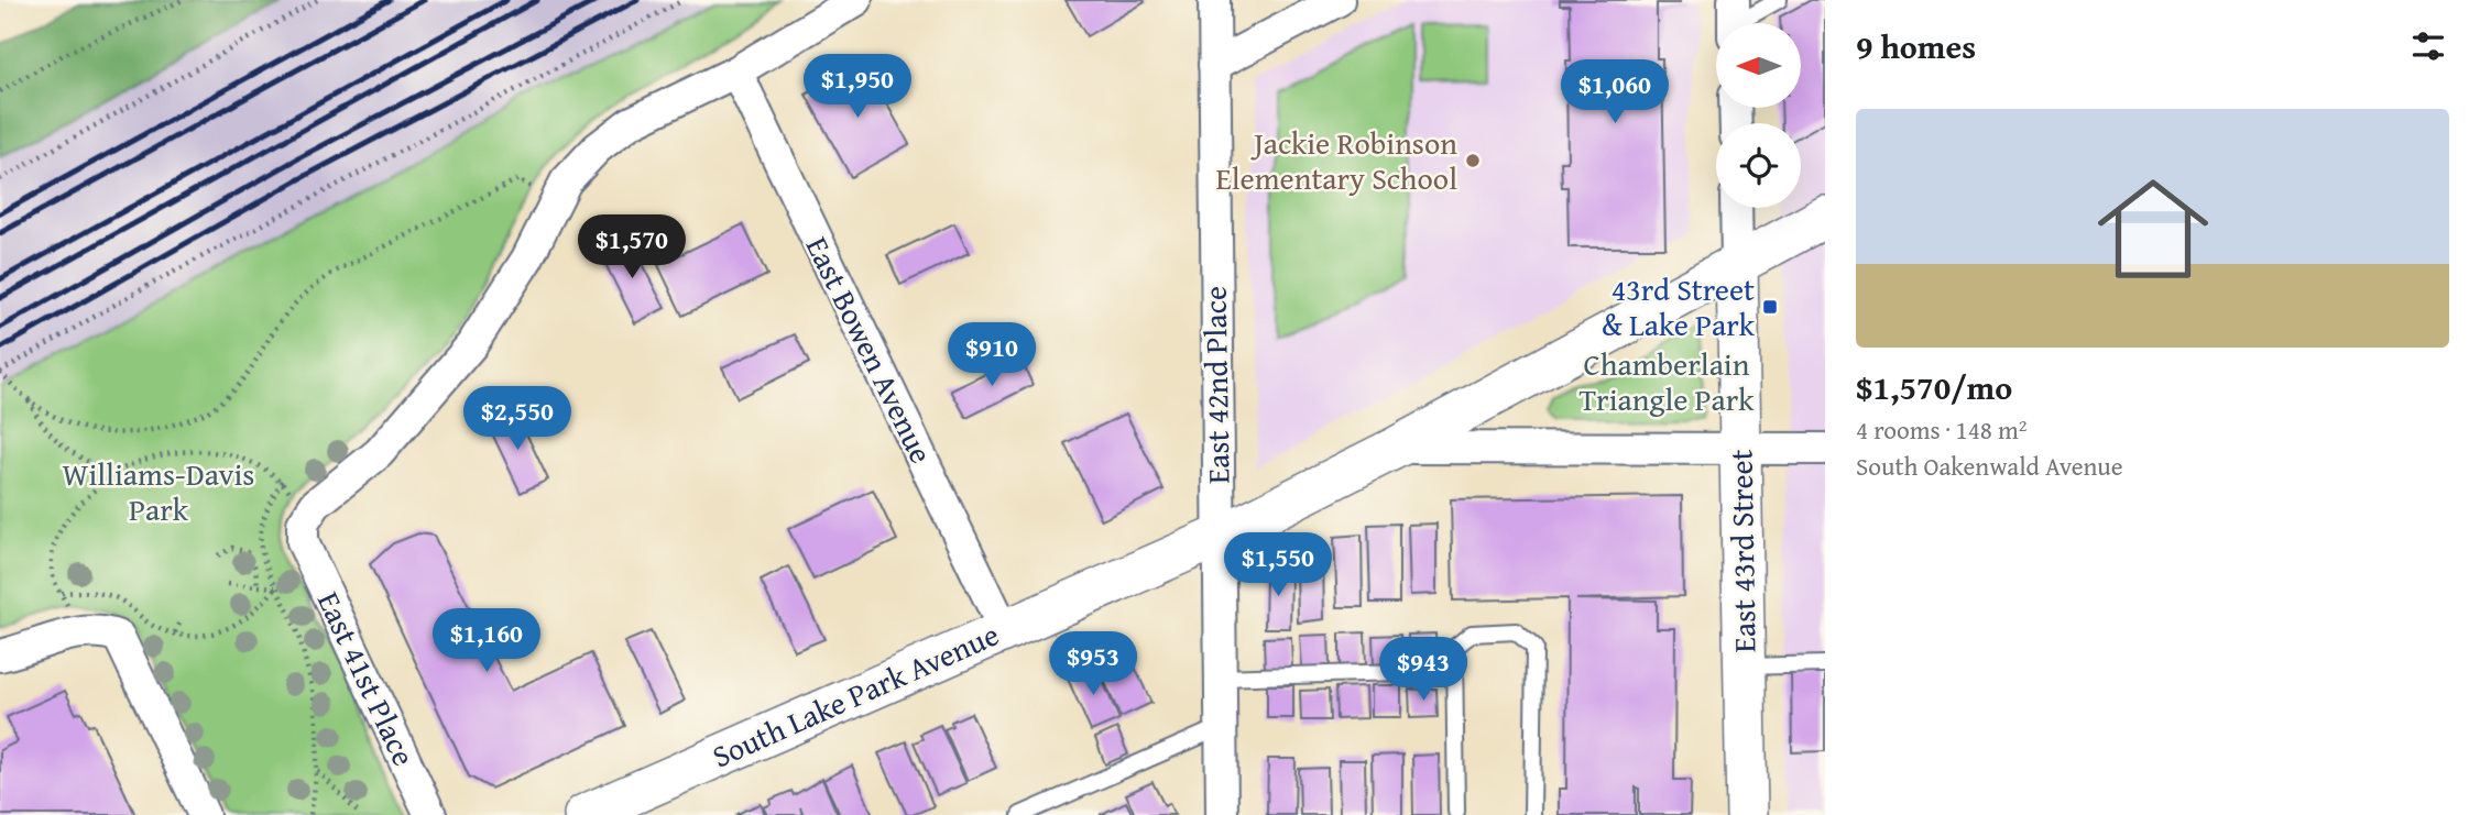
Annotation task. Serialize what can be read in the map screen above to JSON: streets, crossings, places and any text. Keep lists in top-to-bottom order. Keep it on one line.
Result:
{"streets":{"street":["East Bowen Avenue","East 42nd Place","East 43rd Street","East 41st Place","South Lake Park Avenue"]},"crossings":[["East Bowen Avenue","East 41st Place"],["East Bowen Avenue","South Lake Park Avenue"],["East 42nd Place","South Lake Park Avenue"],["East 43rd Street","South Lake Park Avenue"]],"parks":["Chamberlain Triangle Park","Williams-Davis Park"],"places":{"other":["Jackie Robinson Elementary School"],"transit":["43rd Street & Lake Park"]},"north":"left","page":{"heading":"9 homes","price":["$1,950","$1,060","$1,570","$910","$2,550","$1,550","$1,160","$953","$943"],"list":[{"name":"$1,570/mo","note":"4 rooms · 148 m² · South Oakenwald Avenue"}]}}
